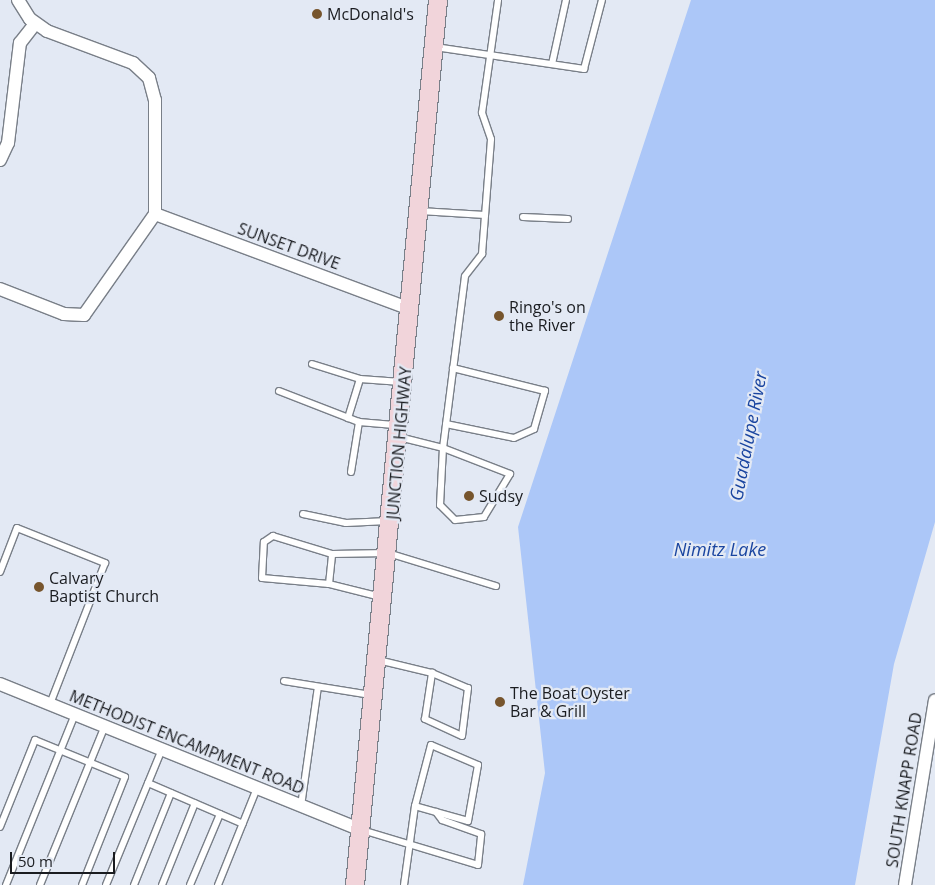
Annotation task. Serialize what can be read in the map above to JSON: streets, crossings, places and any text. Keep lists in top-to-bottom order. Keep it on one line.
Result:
{"streets":{"main road":["JUNCTION HIGHWAY"],"street":["SUNSET DRIVE","METHODIST ENCAMPMENT ROAD","SOUTH KNAPP ROAD"]},"crossings":[["SUNSET DRIVE","JUNCTION HIGHWAY"],["JUNCTION HIGHWAY","METHODIST ENCAMPMENT ROAD"]],"water":["Guadalupe River","Nimitz Lake"],"places":["McDonald's","Ringo's on the River","Sudsy","Calvary Baptist Church","The Boat Oyster Bar & Grill"],"scale_bar":"50 m"}
